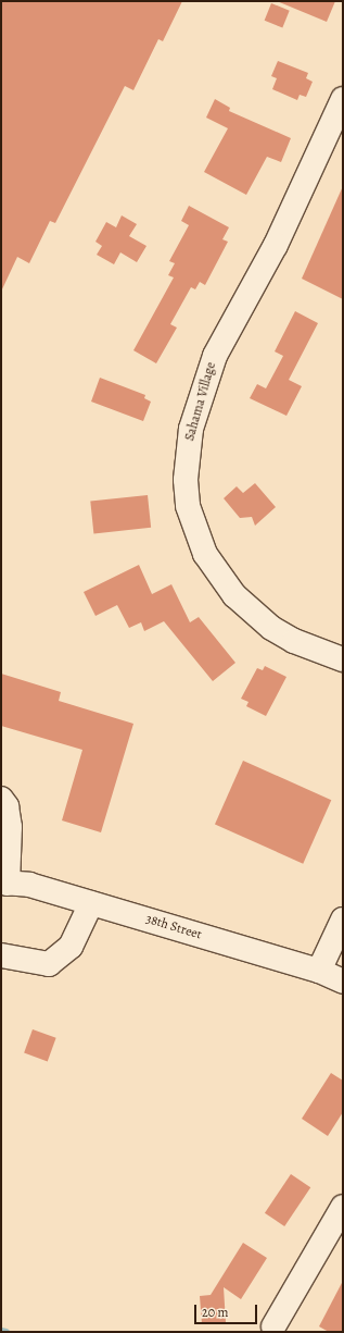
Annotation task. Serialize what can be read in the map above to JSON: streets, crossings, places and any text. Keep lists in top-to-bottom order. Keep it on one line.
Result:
{"streets":{"street":["Sahama Village","38th Street"]},"scale_bar":"20 m"}
